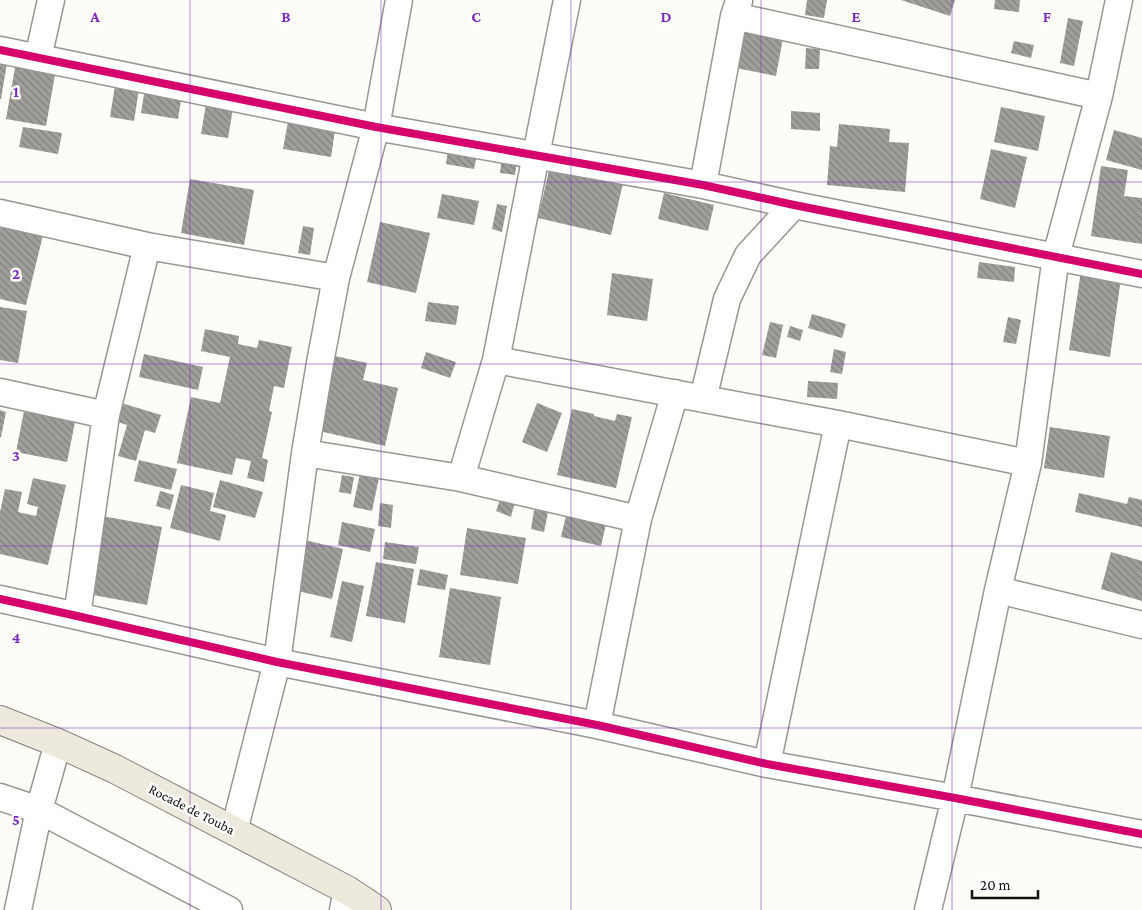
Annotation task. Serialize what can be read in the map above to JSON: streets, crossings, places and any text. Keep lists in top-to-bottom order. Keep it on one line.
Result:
{"streets":{"main road":["Rocade de Touba"]},"scale_bar":"20 m","grid":{"columns":["A","B","C","D","E","F"],"rows":["1","2","3","4","5"]}}
